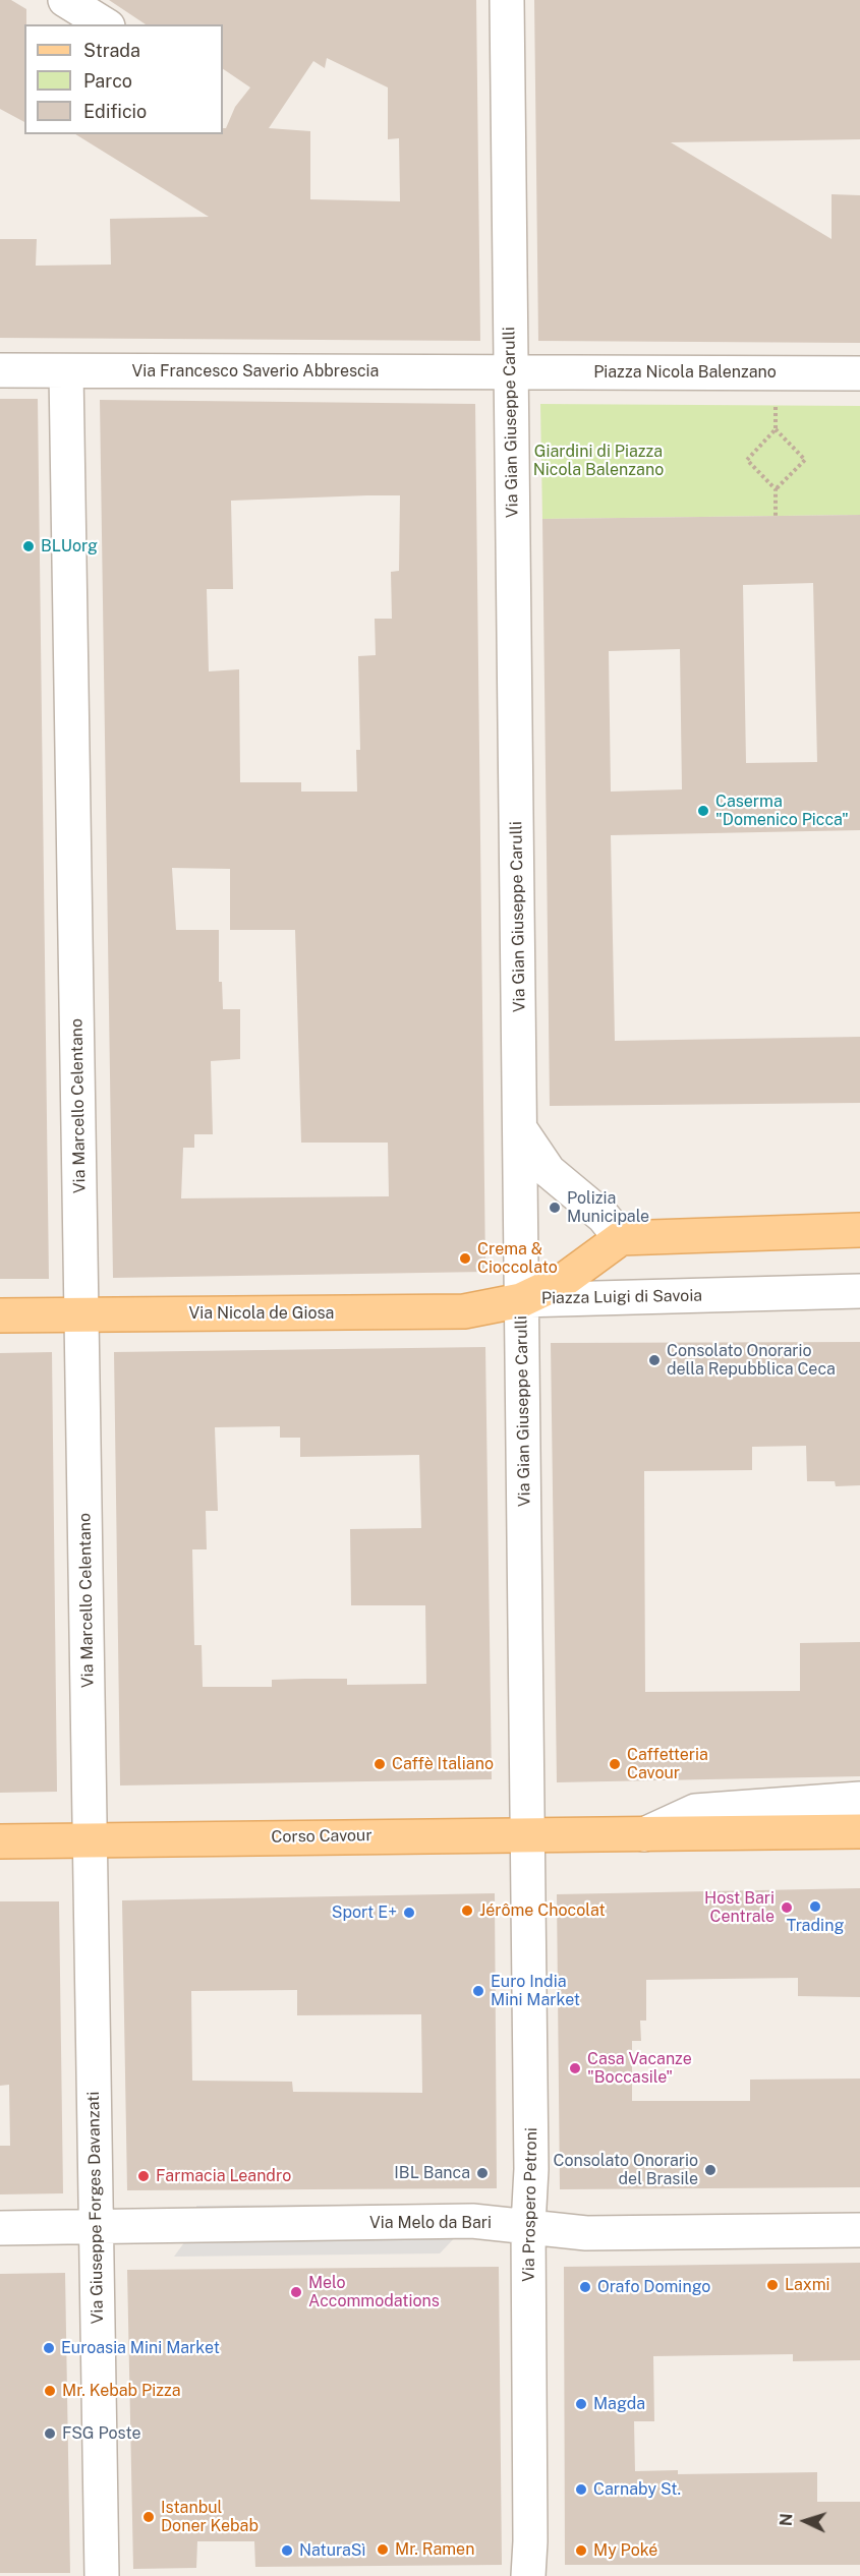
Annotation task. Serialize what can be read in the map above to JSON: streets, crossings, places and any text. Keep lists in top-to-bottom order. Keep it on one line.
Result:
{"streets":{"main road":["Piazza Luigi di Savoia","Via Nicola de Giosa","Corso Cavour"],"street":["Via Francesco Saverio Abbrescia","Piazza Nicola Balenzano","Via Gian Giuseppe Carulli","Via Marcello Celentano","Via Prospero Petroni","Via Giuseppe Forges Davanzati","Via Melo da Bari"]},"crossings":[["Via Francesco Saverio Abbrescia","Piazza Nicola Balenzano"],["Via Francesco Saverio Abbrescia","Via Gian Giuseppe Carulli"],["Via Francesco Saverio Abbrescia","Via Marcello Celentano"],["Piazza Nicola Balenzano","Via Gian Giuseppe Carulli"],["Via Gian Giuseppe Carulli","Piazza Luigi di Savoia"],["Via Gian Giuseppe Carulli","Via Nicola de Giosa"],["Via Gian Giuseppe Carulli","Corso Cavour"],["Via Gian Giuseppe Carulli","Via Prospero Petroni"],["Via Marcello Celentano","Via Nicola de Giosa"],["Via Marcello Celentano","Corso Cavour"],["Via Marcello Celentano","Via Giuseppe Forges Davanzati"],["Piazza Luigi di Savoia","Via Nicola de Giosa"],["Corso Cavour","Via Prospero Petroni"],["Corso Cavour","Via Giuseppe Forges Davanzati"],["Via Prospero Petroni","Via Melo da Bari"],["Via Giuseppe Forges Davanzati","Via Melo da Bari"]],"parks":["Giardini di Piazza Nicola Balenzano"],"places":["BLUorg","Caserma \"Domenico Picca\"","Polizia Municipale","Crema & Cioccolato","Consolato Onorario della Repubblica Ceca","Caffè Italiano","Caffetteria Cavour","Trading","Host Bari Centrale","Jérôme Chocolat","Sport E+","Euro India Mini Market","Casa Vacanze \"Boccasile\"","Consolato Onorario del Brasile","IBL Banca","Farmacia Leandro","Laxmi","Orafo Domingo","Melo Accommodations","Euroasia Mini Market","Mr. Kebab Pizza","Magda","FSG Poste","Carnaby St.","Istanbul Doner Kebab","Mr. Ramen","NaturaSì","My Poké"],"legend":["Strada","Parco","Edificio"],"north":"left"}
